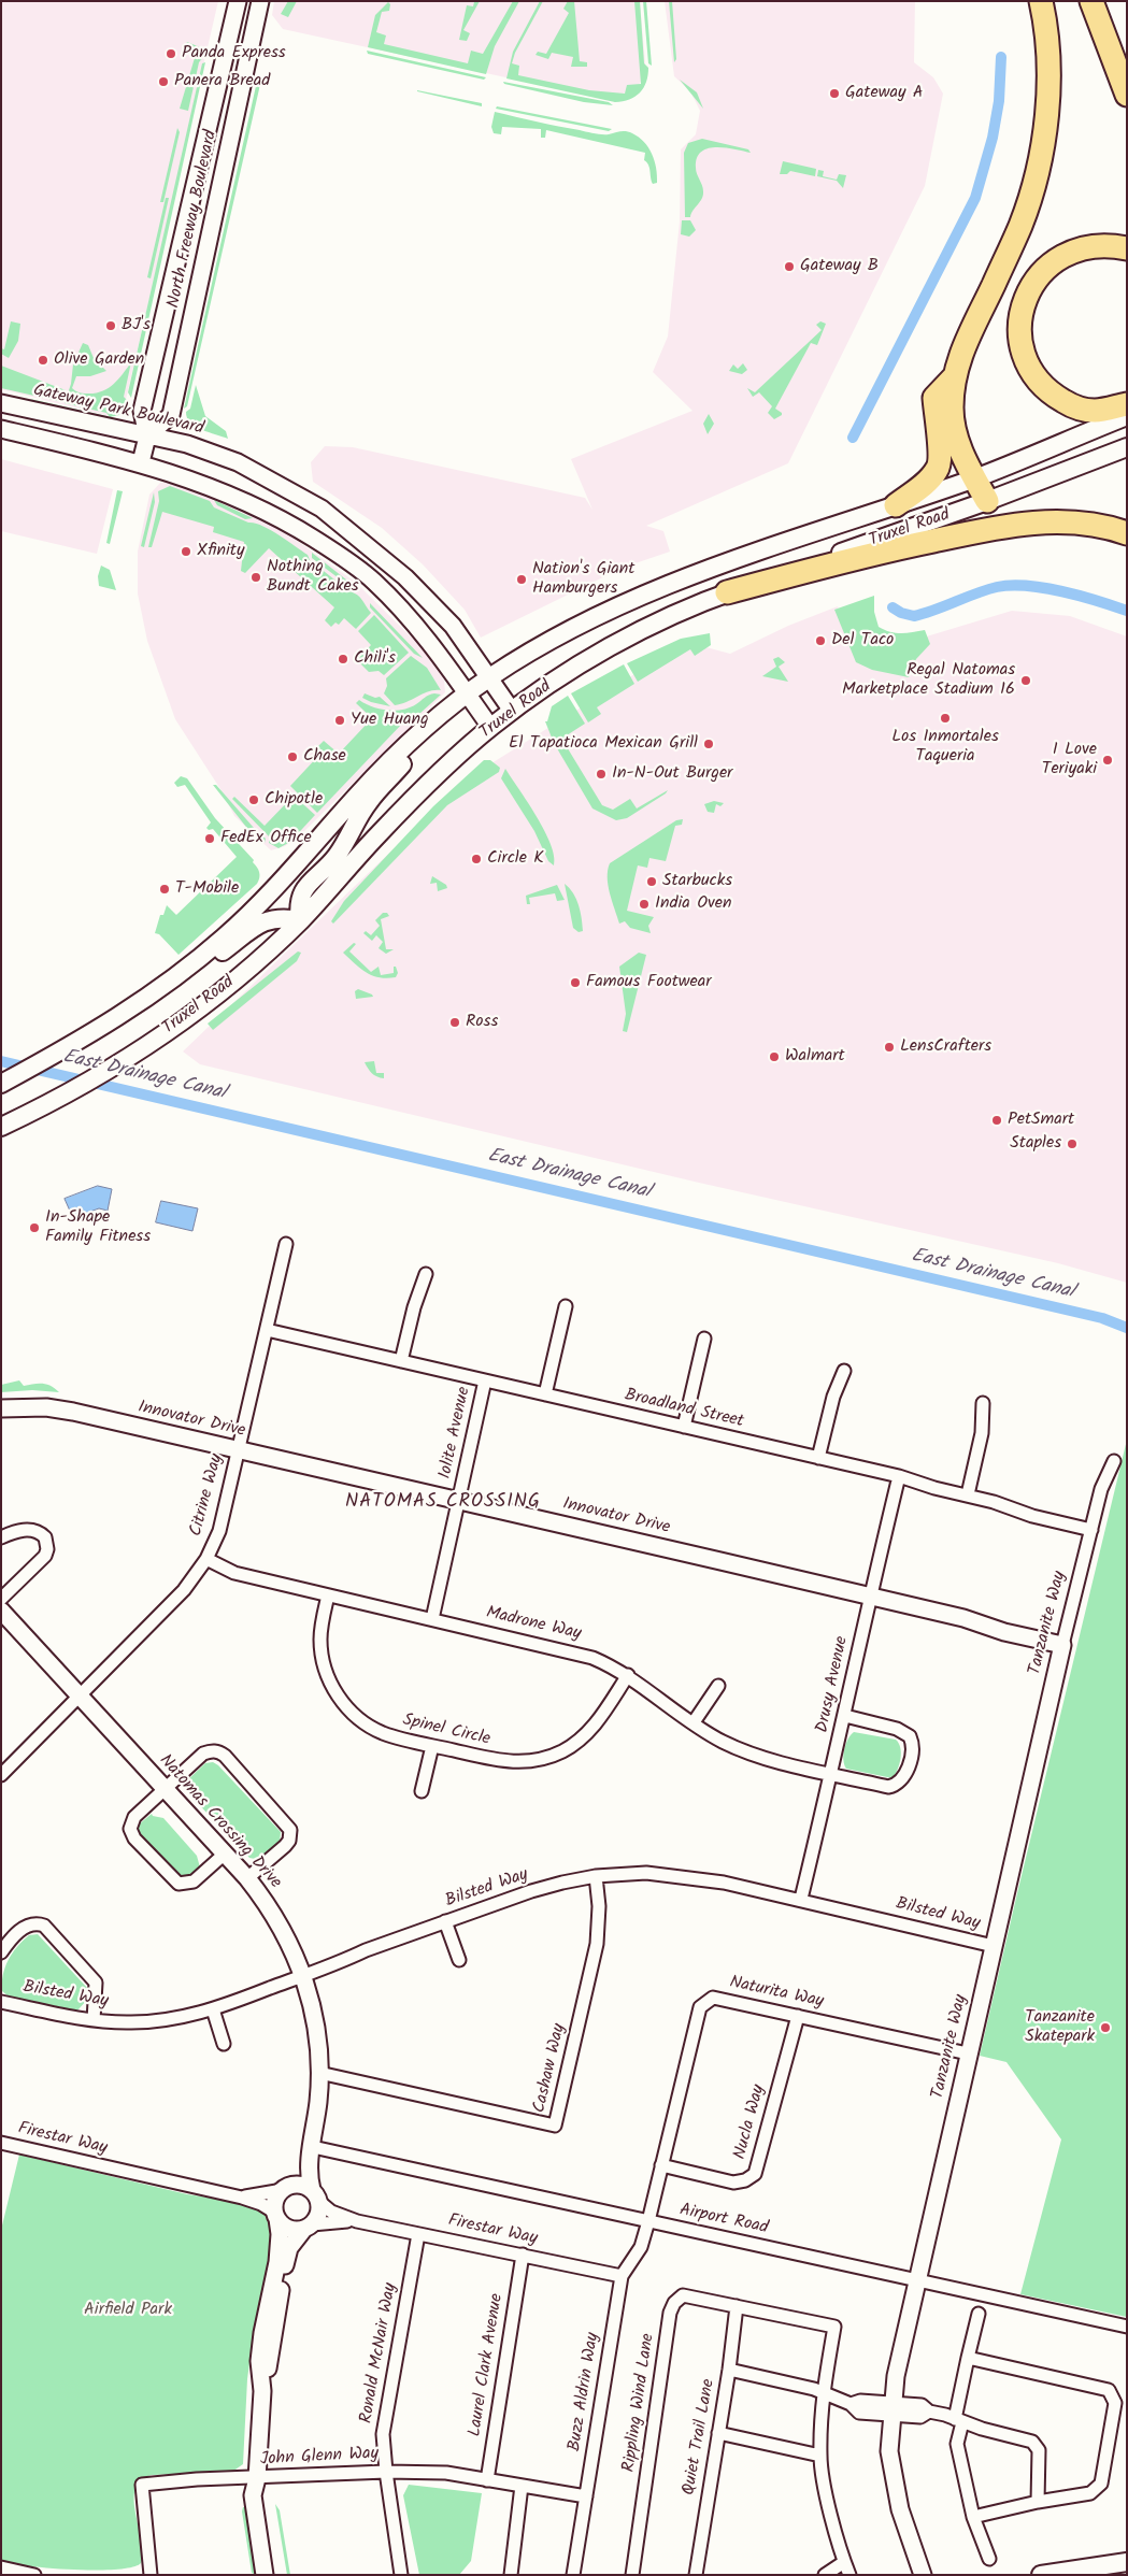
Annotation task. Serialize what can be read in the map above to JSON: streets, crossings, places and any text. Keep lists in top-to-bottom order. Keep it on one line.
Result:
{"streets":{"main road":["Truxel Road"],"street":["North Freeway Boulevard","Gateway Park Boulevard","Broadland Street","Innovator Drive","Iolite Avenue","Citrine Way","Tanzanite Way","Madrone Way","Drusy Avenue","Spinel Circle","Natomas Crossing Drive","Bilsted Way","Naturita Way","Cashaw Way","Nucla Way","Firestar Way","Airport Road","Ronald McNair Way","Laurel Clark Avenue","Buzz Aldrin Way","Rippling Wind Lane","Quiet Trail Lane","John Glenn Way"]},"crossings":[["North Freeway Boulevard","Gateway Park Boulevard"],["Gateway Park Boulevard","Truxel Road"],["Broadland Street","Iolite Avenue"],["Broadland Street","Citrine Way"],["Broadland Street","Tanzanite Way"],["Broadland Street","Drusy Avenue"],["Innovator Drive","Iolite Avenue"],["Innovator Drive","Citrine Way"],["Innovator Drive","Tanzanite Way"],["Innovator Drive","Drusy Avenue"],["Iolite Avenue","Madrone Way"],["Citrine Way","Madrone Way"],["Citrine Way","Natomas Crossing Drive"],["Tanzanite Way","Bilsted Way"],["Tanzanite Way","Naturita Way"],["Tanzanite Way","Airport Road"],["Madrone Way","Drusy Avenue"],["Madrone Way","Spinel Circle"],["Drusy Avenue","Bilsted Way"],["Natomas Crossing Drive","Bilsted Way"],["Natomas Crossing Drive","Cashaw Way"],["Natomas Crossing Drive","Firestar Way"],["Natomas Crossing Drive","Airport Road"],["Bilsted Way","Cashaw Way"],["Naturita Way","Nucla Way"],["Naturita Way","Airport Road"],["Naturita Way","Buzz Aldrin Way"],["Firestar Way","Ronald McNair Way"],["Firestar Way","Laurel Clark Avenue"],["Firestar Way","Buzz Aldrin Way"],["Airport Road","Buzz Aldrin Way"],["Ronald McNair Way","John Glenn Way"],["Laurel Clark Avenue","John Glenn Way"],["Buzz Aldrin Way","John Glenn Way"],["Rippling Wind Lane","Quiet Trail Lane"]],"districts":["NATOMAS CROSSING"],"water":["East Drainage Canal"],"parks":["Airfield Park"],"places":["Panda Express","Panera Bread","Gateway A","Gateway B","BJ's","Olive Garden","Xfinity","Nothing Bundt Cakes","Nation's Giant Hamburgers","Del Taco","Chili's","Regal Natomas Marketplace Stadium 16","Los Inmortales Taqueria","Yue Huang","El Tapatioca Mexican Grill","Chase","I Love Teriyaki","In-N-Out Burger","Chipotle","FedEx Office","Circle K","Starbucks","T-Mobile","India Oven","Famous Footwear","Ross","LensCrafters","Walmart","PetSmart","Staples","In-Shape Family Fitness","Tanzanite Skatepark"]}
